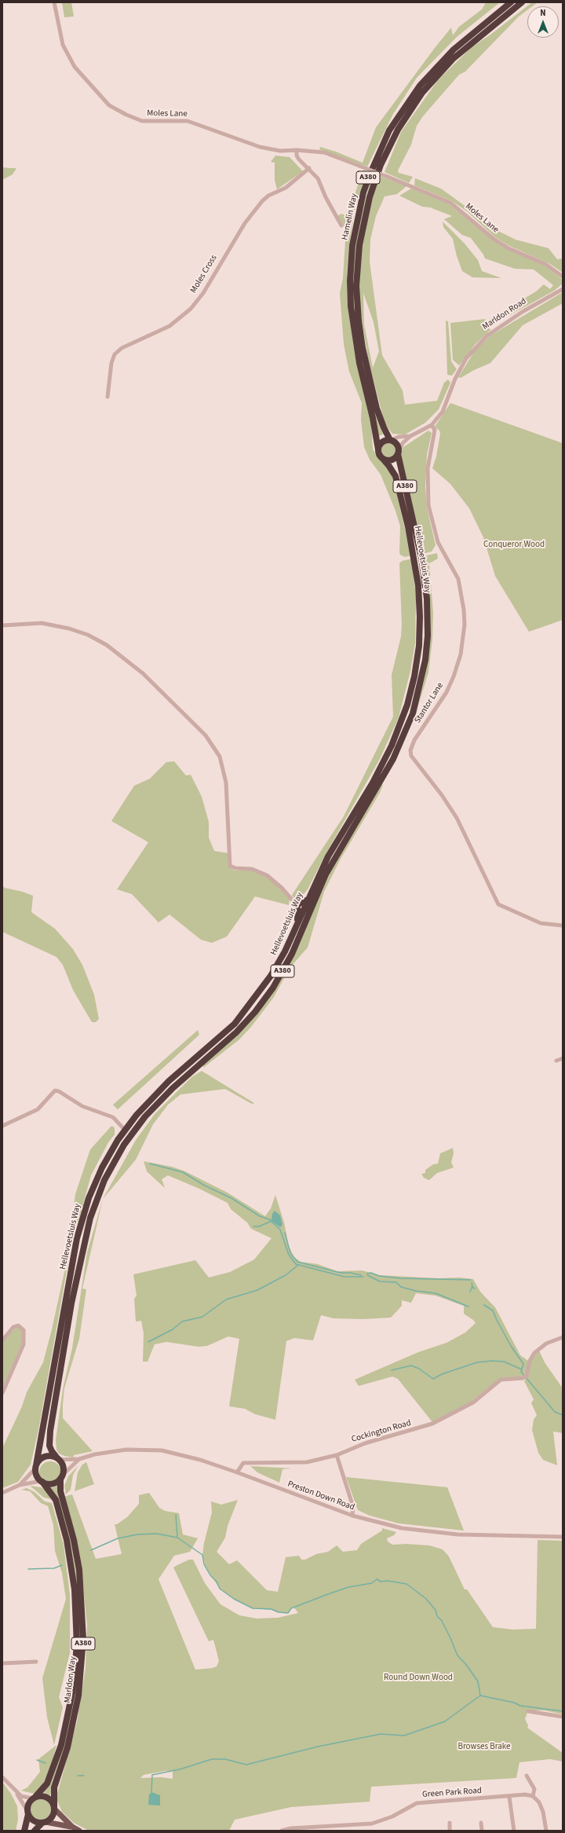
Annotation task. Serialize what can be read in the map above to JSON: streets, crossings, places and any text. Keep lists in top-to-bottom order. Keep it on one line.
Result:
{"streets":{"highway":["A380","Hamelin Way","Hellevoetsluis Way","Marldon Way"],"street":["Moles Lane","Moles Cross","Marldon Road","Stantor Lane","Cockington Road","Preston Down Road","Green Park Road"]},"crossings":[["Hamelin Way","Marldon Road"],["Hamelin Way","Hellevoetsluis Way"],["Marldon Road","Hellevoetsluis Way"],["Marldon Road","Stantor Lane"],["Hellevoetsluis Way","Preston Down Road"],["Hellevoetsluis Way","Marldon Way"],["Cockington Road","Preston Down Road"],["Preston Down Road","Marldon Way"]],"parks":["Conqueror Wood","Round Down Wood","Browses Brake"],"north":"top"}
